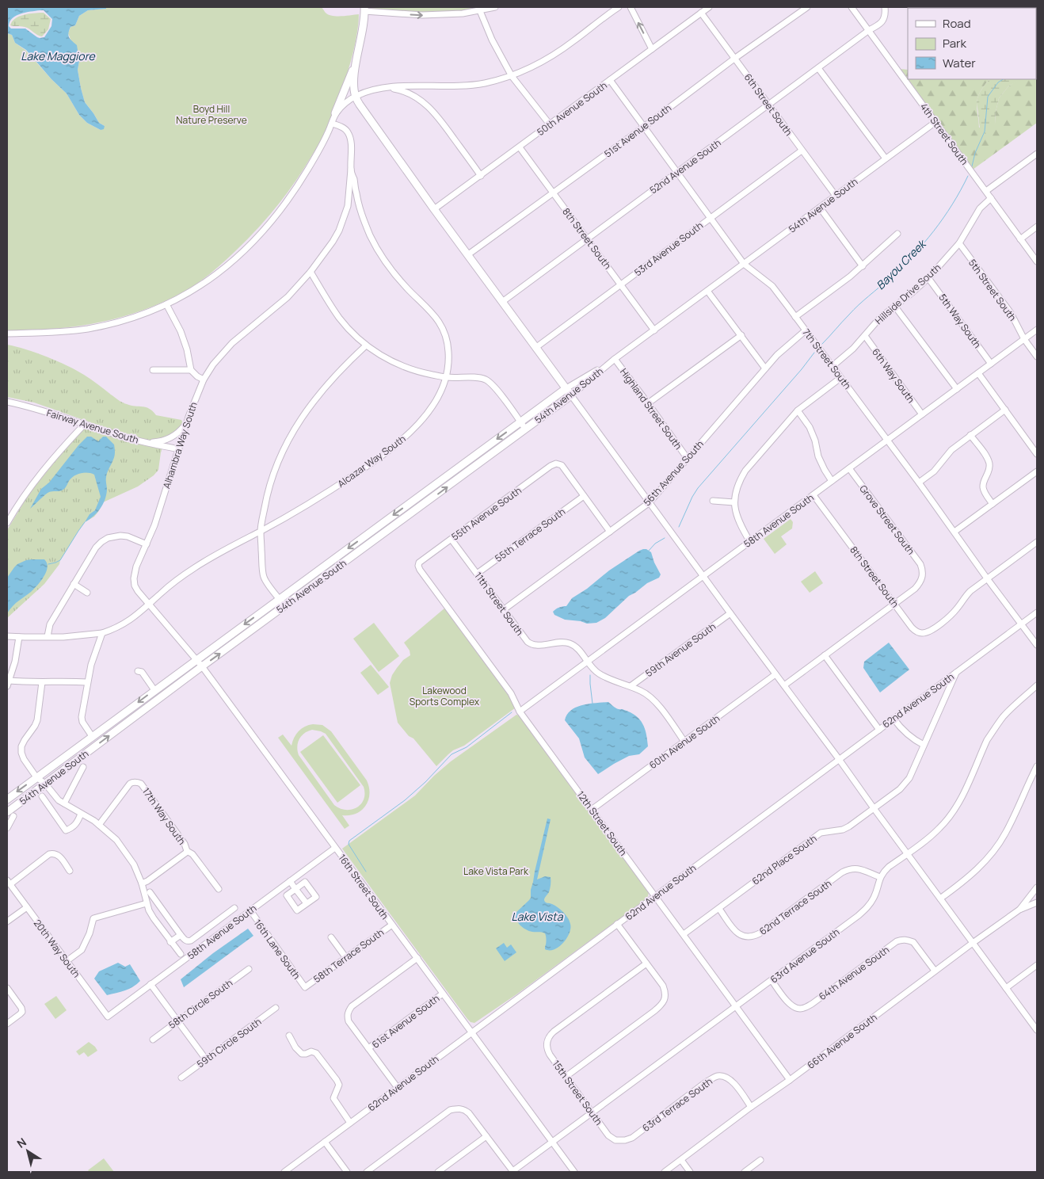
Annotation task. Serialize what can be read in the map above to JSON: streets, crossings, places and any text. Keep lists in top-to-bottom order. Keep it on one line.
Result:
{"streets":{"main road":["54th Avenue South"],"street":["6th Street South","50th Avenue South","51st Avenue South","4th Street South","52nd Avenue South","8th Street South","53rd Avenue South","5th Street South","Hillside Drive South","5th Way South","7th Street South","6th Way South","Highland Street South","Fairway Avenue South","Alhambra Way South","Alcazar Way South","56th Avenue South","55th Avenue South","Grove Street South","58th Avenue South","55th Terrace South","11th Street South","59th Avenue South","62nd Avenue South","60th Avenue South","17th Way South","12th Street South","62nd Place South","16th Street South","62nd Terrace South","20th Way South","16th Lane South","58th Terrace South","63rd Avenue South","64th Avenue South","58th Circle South","61st Avenue South","66th Avenue South","59th Circle South","15th Street South","63rd Terrace South"]},"crossings":[["6th Street South","50th Avenue South"],["6th Street South","51st Avenue South"],["6th Street South","52nd Avenue South"],["6th Street South","54th Avenue South"],["6th Street South","53rd Avenue South"],["50th Avenue South","8th Street South"],["50th Avenue South","7th Street South"],["51st Avenue South","8th Street South"],["51st Avenue South","7th Street South"],["4th Street South","52nd Avenue South"],["4th Street South","54th Avenue South"],["4th Street South","Hillside Drive South"],["52nd Avenue South","8th Street South"],["52nd Avenue South","7th Street South"],["54th Avenue South","8th Street South"],["54th Avenue South","7th Street South"],["54th Avenue South","Highland Street South"],["54th Avenue South","16th Street South"],["8th Street South","53rd Avenue South"],["8th Street South","7th Street South"],["8th Street South","Grove Street South"],["8th Street South","58th Avenue South"],["53rd Avenue South","7th Street South"],["5th Street South","Hillside Drive South"],["5th Street South","58th Avenue South"],["Hillside Drive South","5th Way South"],["Hillside Drive South","7th Street South"],["Hillside Drive South","6th Way South"],["5th Way South","58th Avenue South"],["7th Street South","56th Avenue South"],["7th Street South","58th Avenue South"],["7th Street South","62nd Avenue South"],["6th Way South","58th Avenue South"],["Highland Street South","56th Avenue South"],["Fairway Avenue South","Alhambra Way South"],["Alhambra Way South","Alcazar Way South"],["Alhambra Way South","16th Street South"],["Alcazar Way South","16th Street South"],["56th Avenue South","11th Street South"],["55th Avenue South","55th Terrace South"],["55th Avenue South","11th Street South"],["55th Avenue South","12th Street South"],["Grove Street South","58th Avenue South"],["58th Avenue South","11th Street South"],["58th Avenue South","12th Street South"],["58th Avenue South","16th Street South"],["58th Avenue South","20th Way South"],["58th Avenue South","16th Lane South"],["55th Terrace South","11th Street South"],["11th Street South","59th Avenue South"],["11th Street South","60th Avenue South"],["62nd Avenue South","12th Street South"],["62nd Avenue South","62nd Place South"],["62nd Avenue South","16th Street South"],["60th Avenue South","12th Street South"],["12th Street South","62nd Place South"],["12th Street South","63rd Avenue South"],["12th Street South","66th Avenue South"],["62nd Place South","62nd Terrace South"],["16th Street South","58th Terrace South"],["16th Street South","63rd Avenue South"],["16th Street South","61st Avenue South"],["62nd Terrace South","63rd Avenue South"],["16th Lane South","58th Terrace South"],["63rd Avenue South","64th Avenue South"],["63rd Avenue South","15th Street South"],["64th Avenue South","66th Avenue South"],["66th Avenue South","63rd Terrace South"],["15th Street South","63rd Terrace South"]],"water":["Lake Maggiore","Bayou Creek","Lake Vista"],"parks":["Boyd Hill Nature Preserve","Lakewood Sports Complex","Lake Vista Park"],"legend":["Road","Park","Water"],"north":"top left"}
